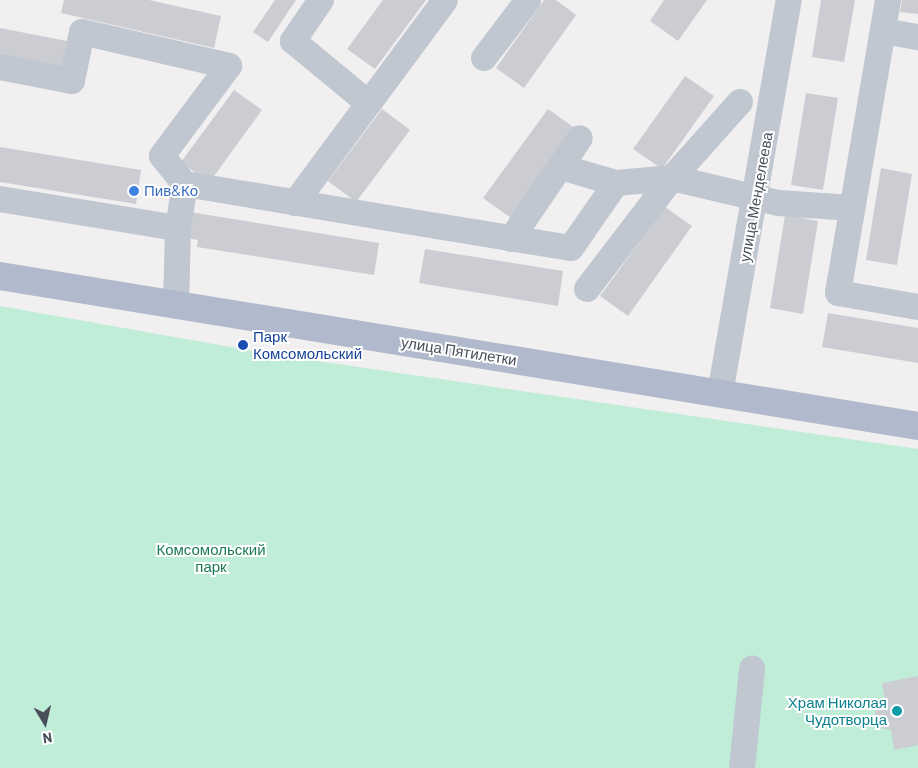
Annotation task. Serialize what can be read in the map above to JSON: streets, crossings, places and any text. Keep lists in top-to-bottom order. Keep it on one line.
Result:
{"streets":{"main road":["улица Пятилетки"],"street":["улица Менделеева"]},"crossings":[["улица Менделеева","улица Пятилетки"]],"parks":["Комсомольский парк"],"places":["Пив&Ко","Парк Комсомольский","Храм Николая Чудотворца"],"north":"bottom"}
